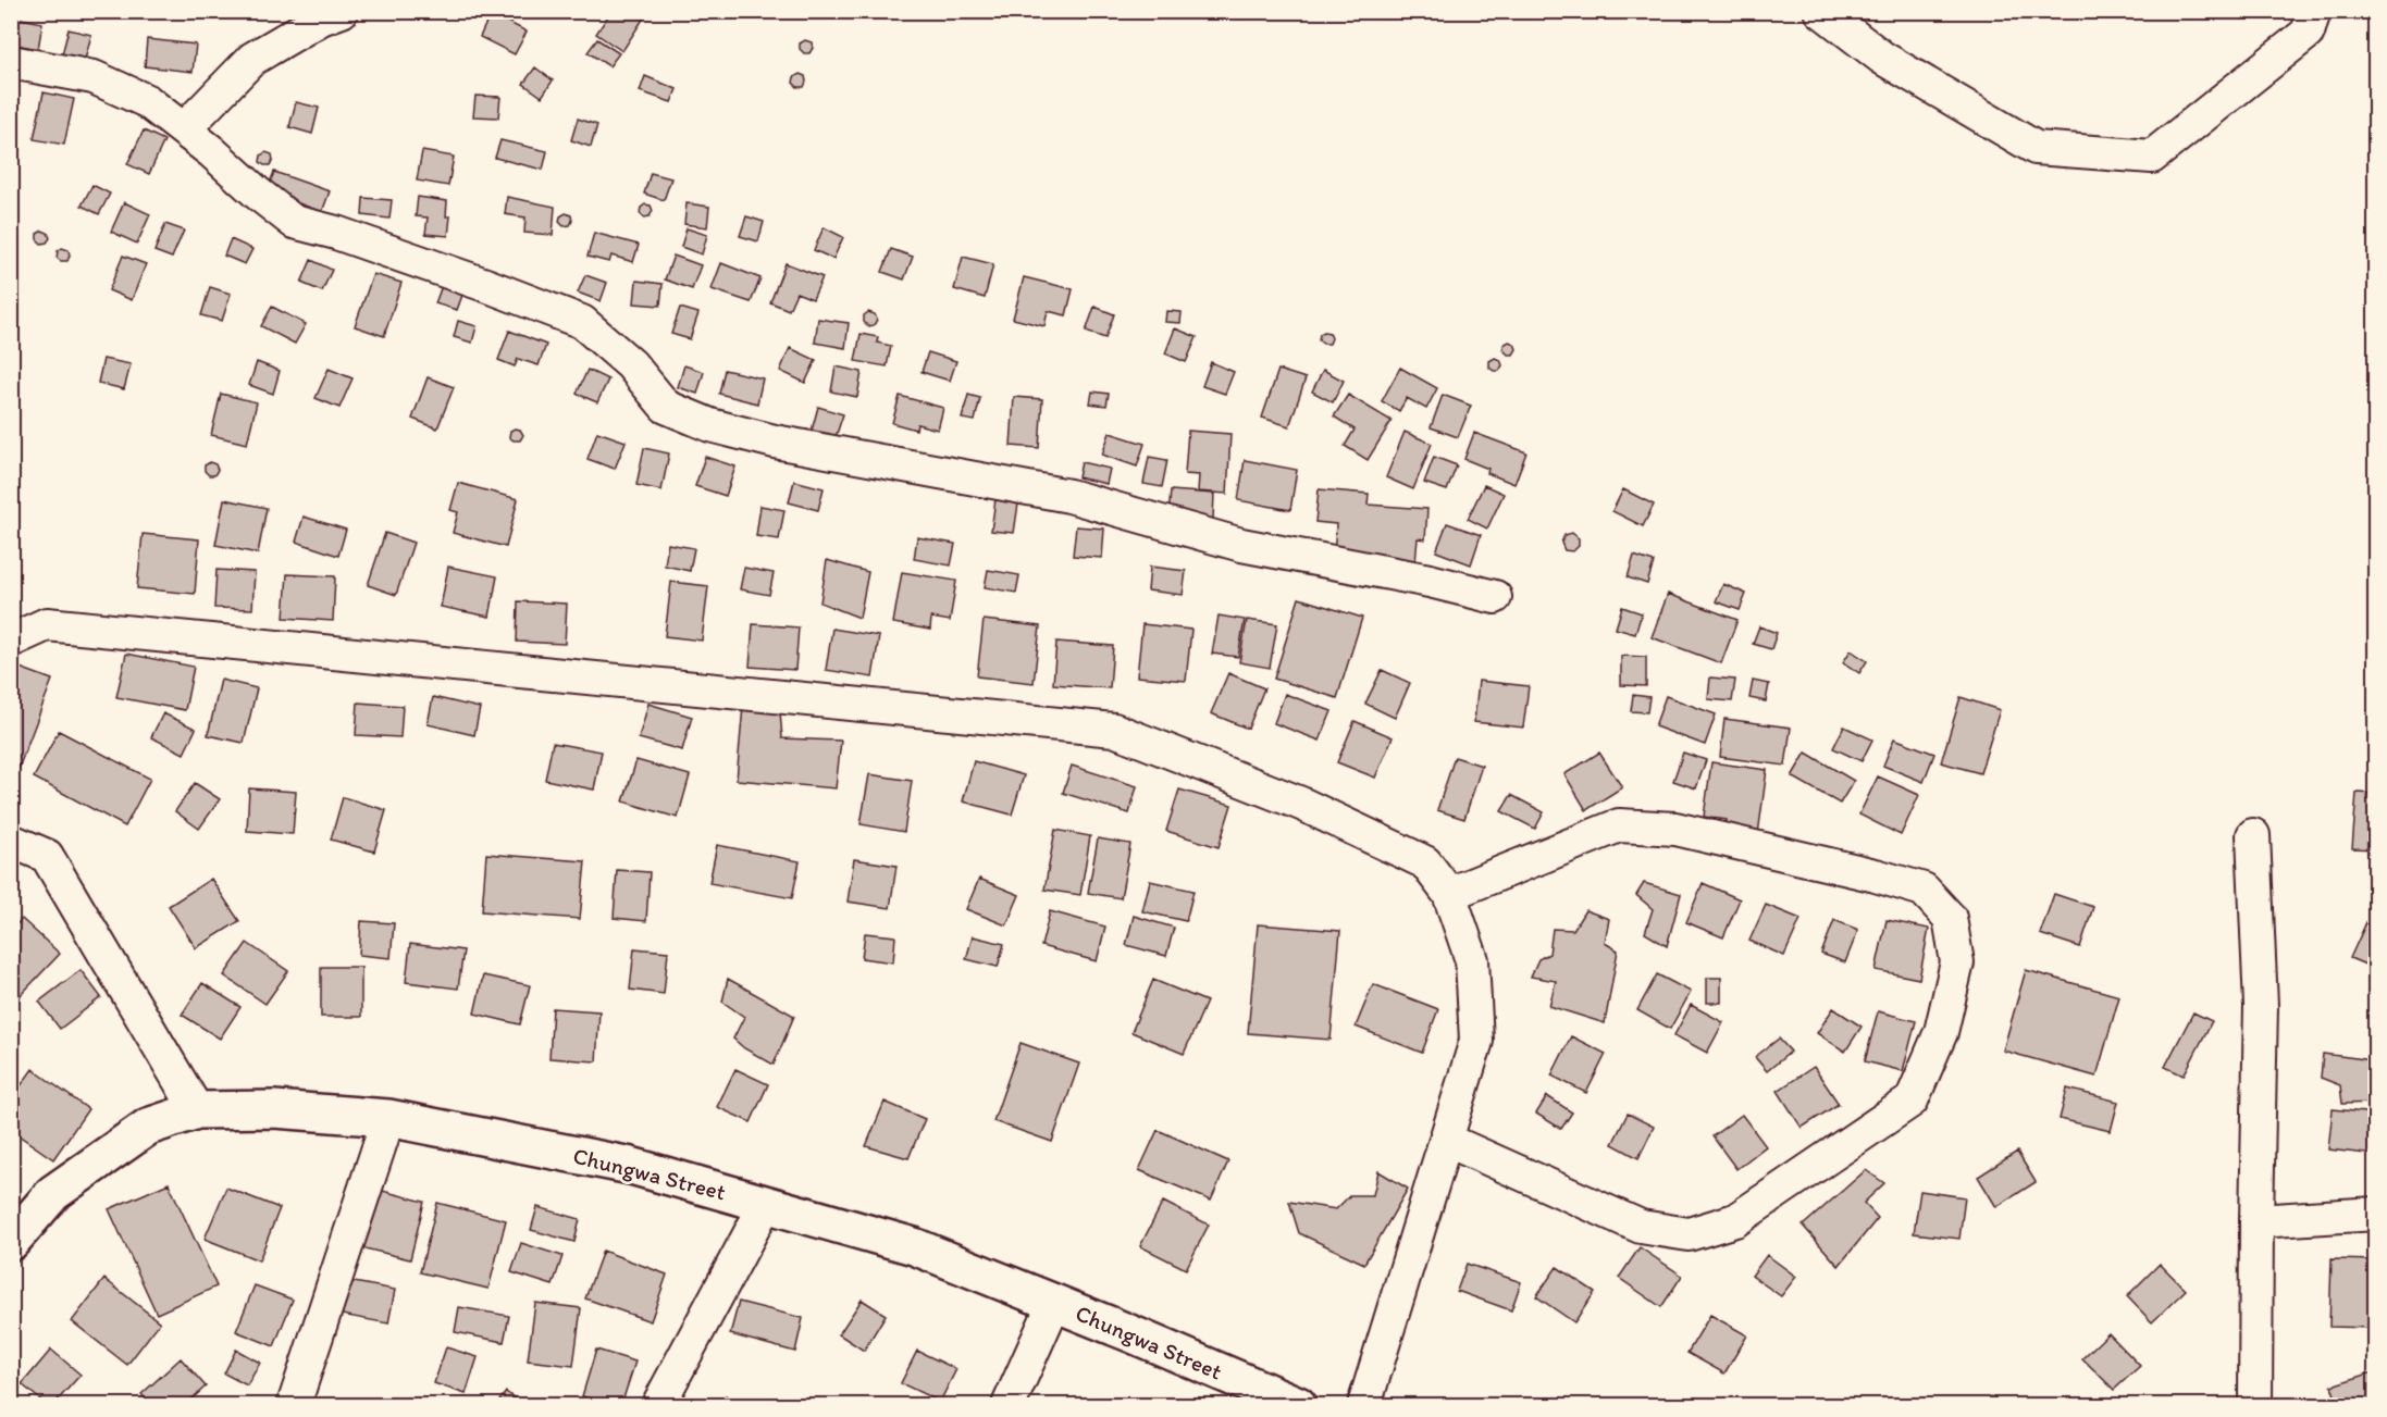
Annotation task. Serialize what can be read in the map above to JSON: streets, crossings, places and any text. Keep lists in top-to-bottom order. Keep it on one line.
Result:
{"streets":{"street":["Chungwa Street"]}}
